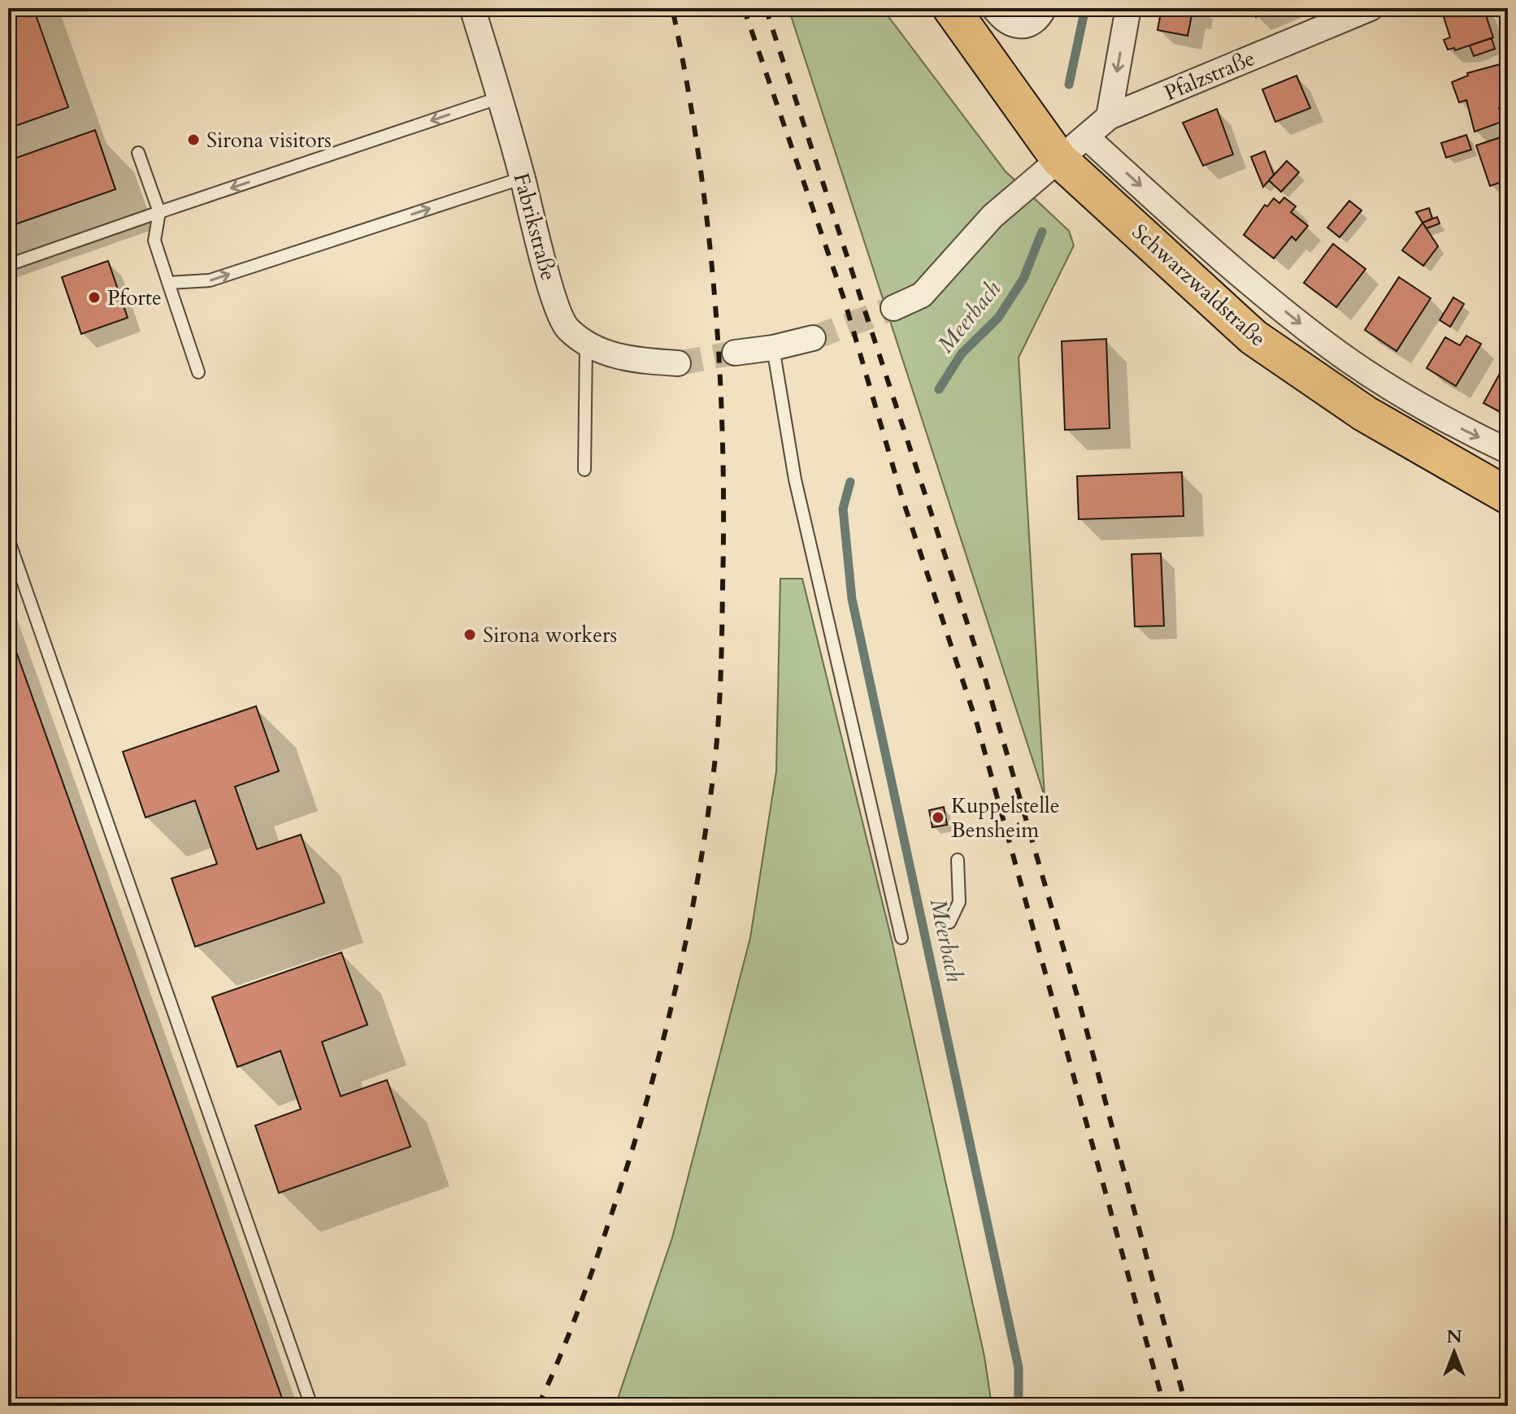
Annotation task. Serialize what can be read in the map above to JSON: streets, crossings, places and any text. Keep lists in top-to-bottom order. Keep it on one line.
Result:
{"streets":{"main road":["Schwarzwaldstraße"],"street":["Pfalzstraße","Fabrikstraße"]},"crossings":[["Pfalzstraße","Schwarzwaldstraße"]],"water":["Meerbach"],"places":["Sirona visitors","Pforte","Sirona workers","Kuppelstelle Bensheim"],"north":"top"}
